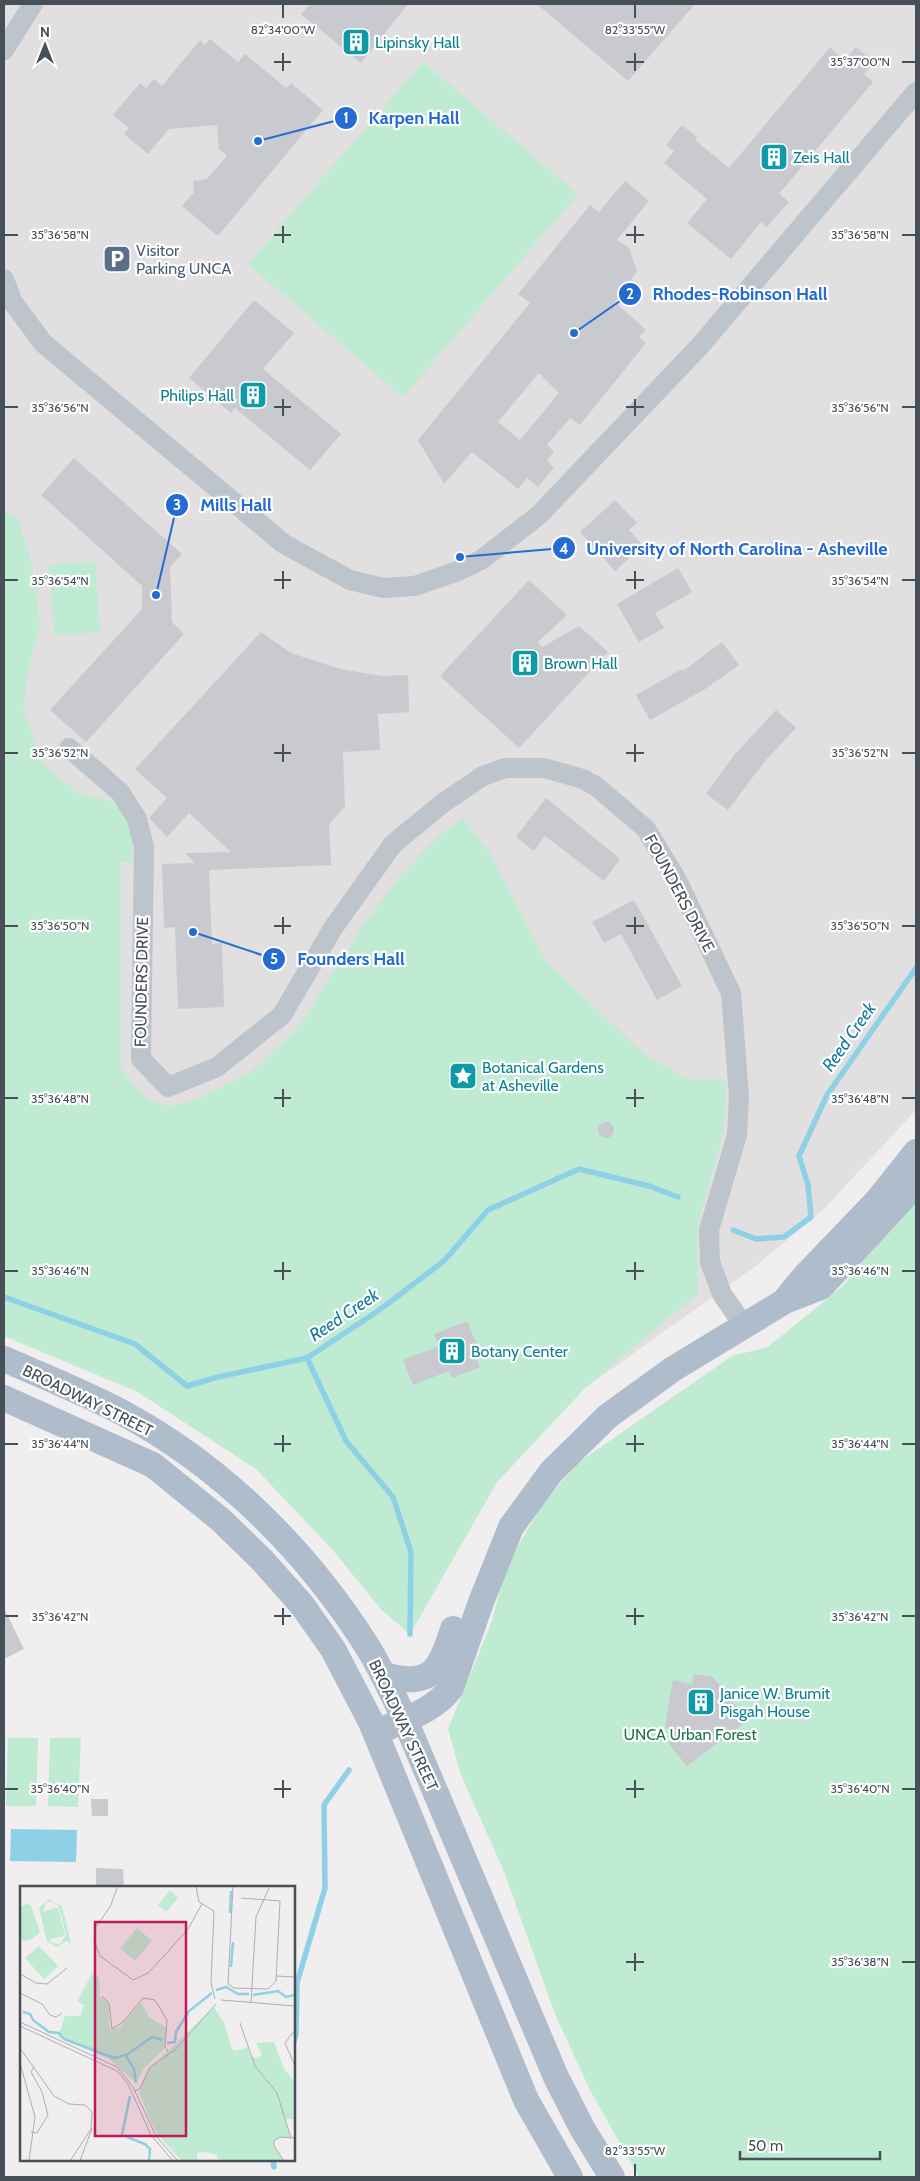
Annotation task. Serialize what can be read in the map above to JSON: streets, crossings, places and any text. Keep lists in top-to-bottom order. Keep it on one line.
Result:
{"streets":{"main road":["BROADWAY STREET"],"street":["FOUNDERS DRIVE"]},"water":["Reed Creek"],"parks":["UNCA Urban Forest"],"places":{"building":["Lipinsky Hall","Zeis Hall","Philips Hall","Brown Hall","Botany Center","Janice W. Brumit Pisgah House"],"other":["Karpen Hall","Rhodes-Robinson Hall","University of North Carolina - Asheville","Mills Hall","Founders Hall"],"parking":["Visitor Parking UNCA"],"place":["Botanical Gardens at Asheville"]},"scale_bar":"50 m","north":"top","coordinates":["82°34'00\"W","82°33'55\"W","35°37'00\"N","35°36'58\"N","35°36'56\"N","35°36'54\"N","35°36'52\"N","35°36'50\"N","35°36'48\"N","35°36'46\"N","35°36'44\"N","35°36'42\"N","35°36'40\"N","35°36'38\"N"]}
